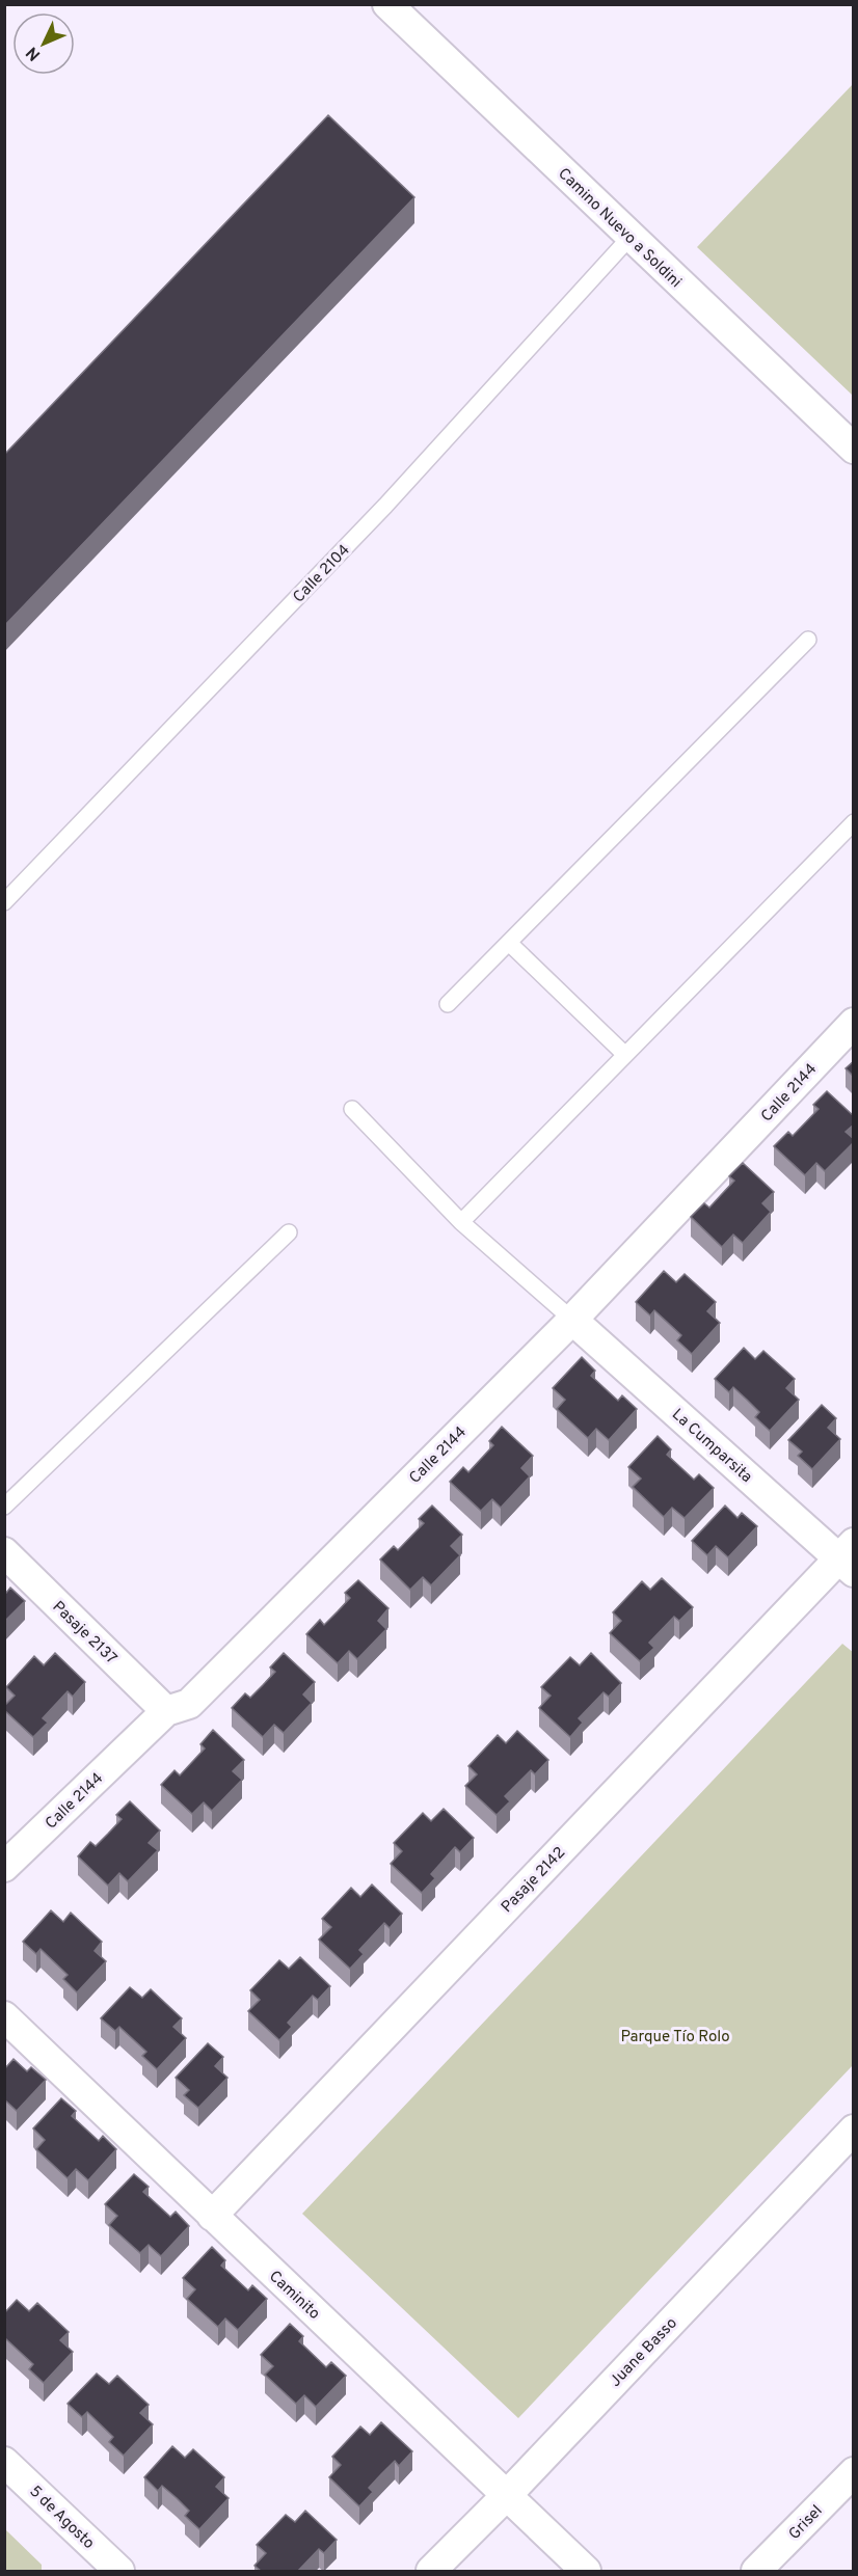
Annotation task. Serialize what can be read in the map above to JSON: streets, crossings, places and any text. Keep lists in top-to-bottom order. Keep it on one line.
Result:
{"streets":{"street":["Camino Nuevo a Soldini","Calle 2144","La Cumparsita","Pasaje 2137","Pasaje 2142","Caminito","Juane Basso","5 de Agosto","Grisel"],"lane":["Calle 2104"]},"crossings":[["Camino Nuevo a Soldini","Calle 2104"],["Calle 2144","La Cumparsita"],["Calle 2144","Pasaje 2137"],["La Cumparsita","Pasaje 2142"],["Pasaje 2142","Caminito"],["Caminito","Juane Basso"]],"parks":["Parque Tío Rolo"],"north":"bottom left"}
